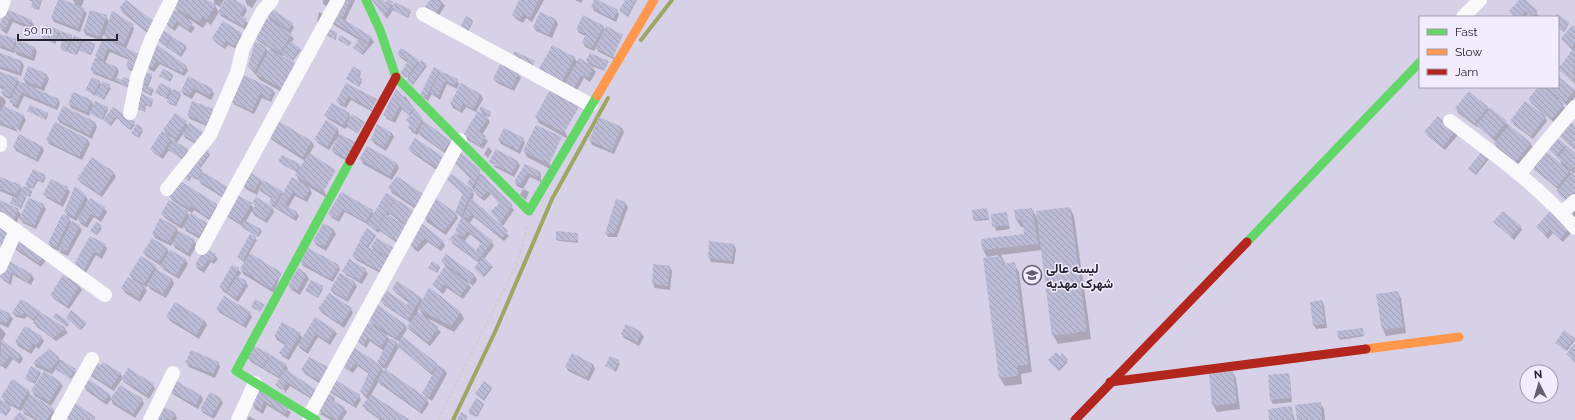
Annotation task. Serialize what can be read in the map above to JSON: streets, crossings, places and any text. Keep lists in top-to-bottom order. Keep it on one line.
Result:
{"places":{"school or university":["لیسه عالی شهرک مهدیه"]},"legend":["Fast","Slow","Jam"],"scale_bar":"50 m","north":"top"}
